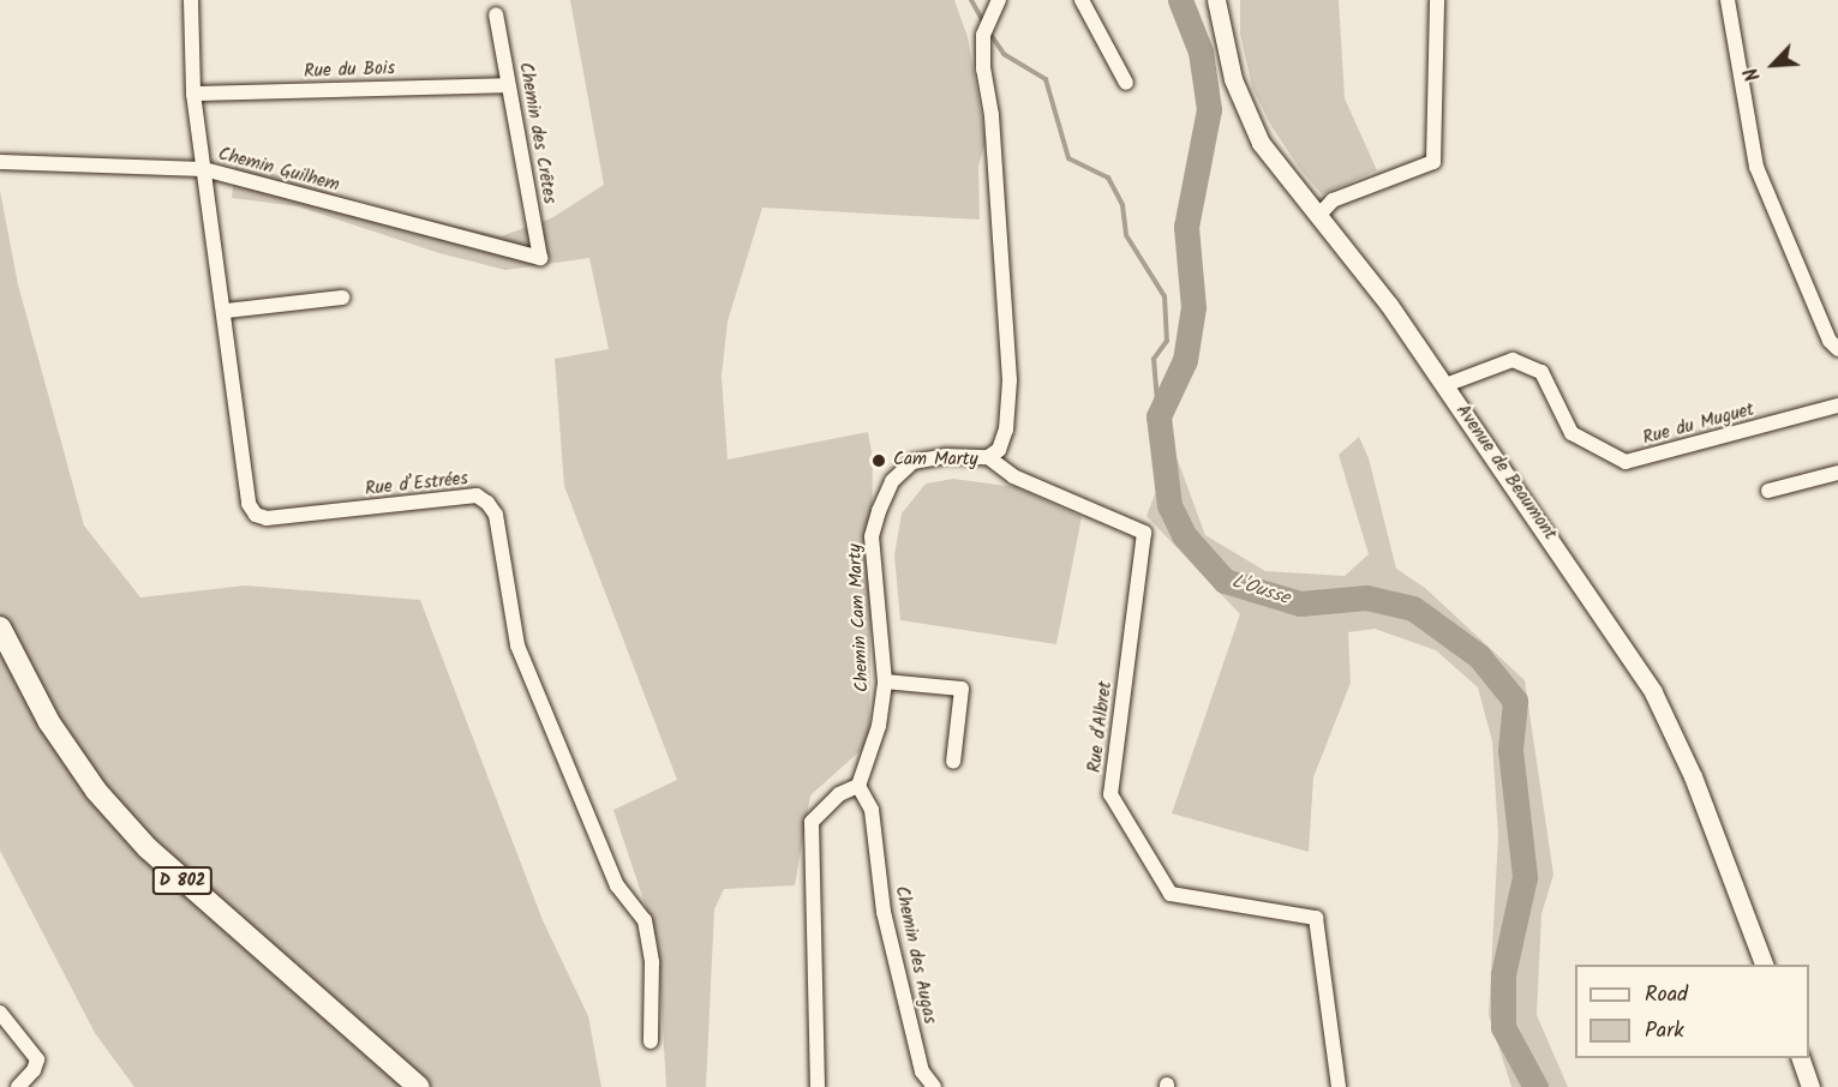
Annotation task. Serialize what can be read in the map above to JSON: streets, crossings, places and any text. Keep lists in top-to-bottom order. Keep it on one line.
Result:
{"streets":{"main road":["D 802"],"street":["Rue du Bois","Chemin des Crêtes","Chemin Guilhem","Rue du Muguet","Avenue de Beaumont","Rue d’Estrées","Chemin Cam Marty","Rue d'Albret","Chemin des Augas"]},"crossings":[["Rue du Bois","Chemin des Crêtes"],["Rue du Bois","Rue d’Estrées"],["Chemin des Crêtes","Chemin Guilhem"],["Chemin Guilhem","Rue d’Estrées"],["Rue du Muguet","Avenue de Beaumont"],["Chemin Cam Marty","Rue d'Albret"],["Chemin Cam Marty","Chemin des Augas"]],"water":["L'Ousse"],"places":["Cam Marty"],"legend":["Road","Park"],"north":"bottom left"}
